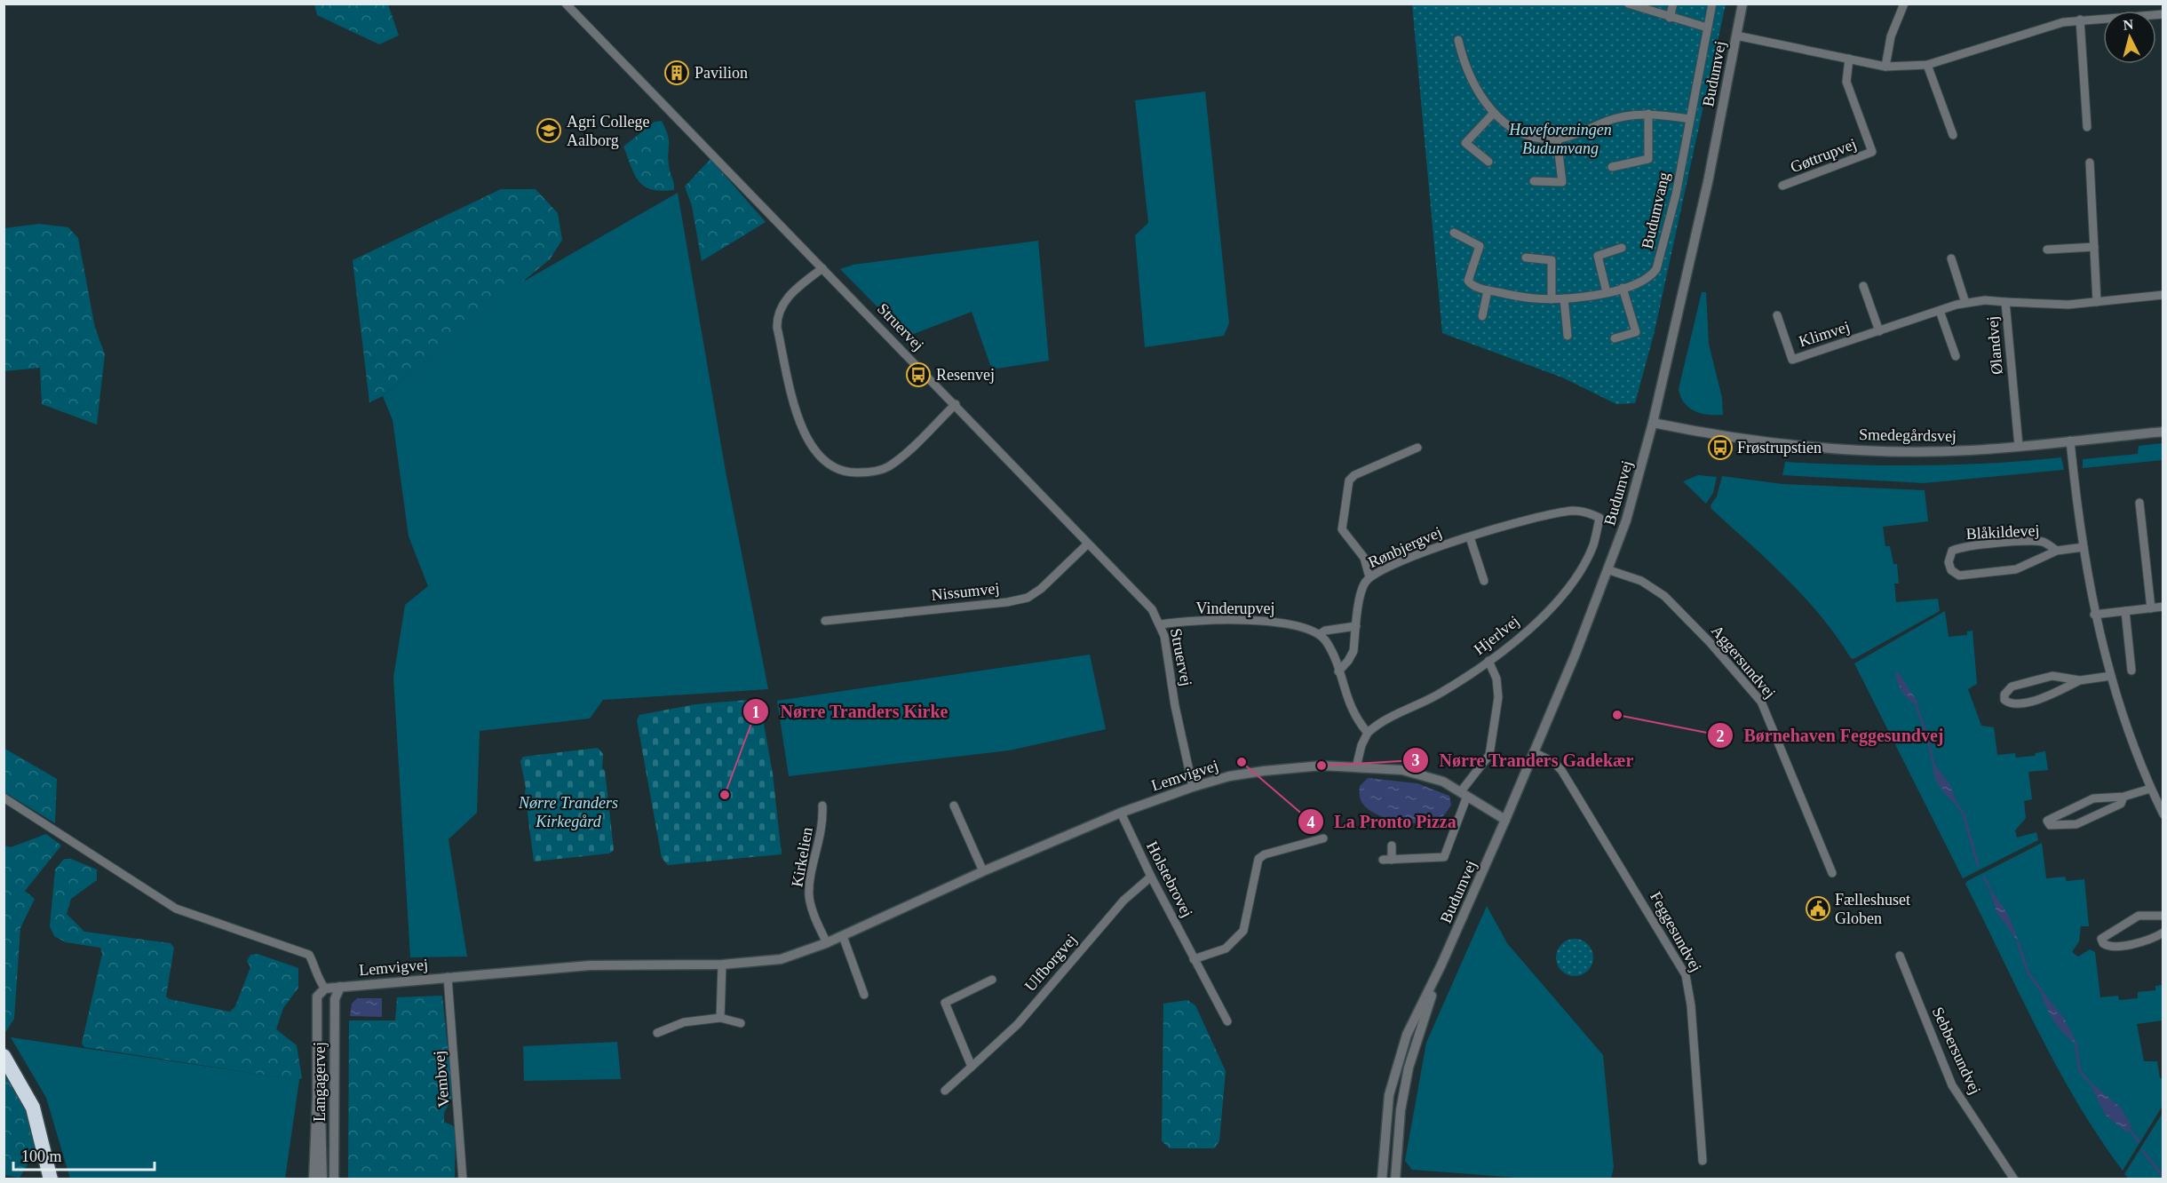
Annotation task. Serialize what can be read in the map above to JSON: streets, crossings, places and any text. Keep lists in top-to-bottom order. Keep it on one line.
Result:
{"streets":{"street":["Budumvej","Gøttrupvej","Budumvang","Struervej","Klimvej","Ølandvej","Smedegårdsvej","Blåkildevej","Rønbjergvej","Nissumvej","Vinderupvej","Hjerlvej","Aggersundvej","Lemvigvej","Kirkelien","Holstebrovej","Feggesundvej","Ulfborgvej","Sebbersundvej","Vembvej","Langagervej"]},"crossings":[["Budumvej","Smedegårdsvej"],["Budumvej","Aggersundvej"],["Budumvej","Lemvigvej"],["Budumvej","Feggesundvej"],["Struervej","Nissumvej"],["Struervej","Vinderupvej"],["Struervej","Lemvigvej"],["Klimvej","Ølandvej"],["Ølandvej","Smedegårdsvej"],["Rønbjergvej","Hjerlvej"],["Lemvigvej","Kirkelien"],["Lemvigvej","Holstebrovej"],["Lemvigvej","Vembvej"],["Lemvigvej","Langagervej"],["Holstebrovej","Ulfborgvej"]],"parks":["Haveforeningen Budumvang","Nørre Tranders Kirkegård"],"places":{"building":["Pavilion"],"school or university":["Agri College Aalborg"],"bus stop":["Resenvej","Frøstrupstien"],"other":["Børnehaven Feggesundvej","La Pronto Pizza","Nørre Tranders Gadekær","Nørre Tranders Kirke"],"public building":["Fælleshuset Globen"]},"scale_bar":"100 m","north":"top"}
